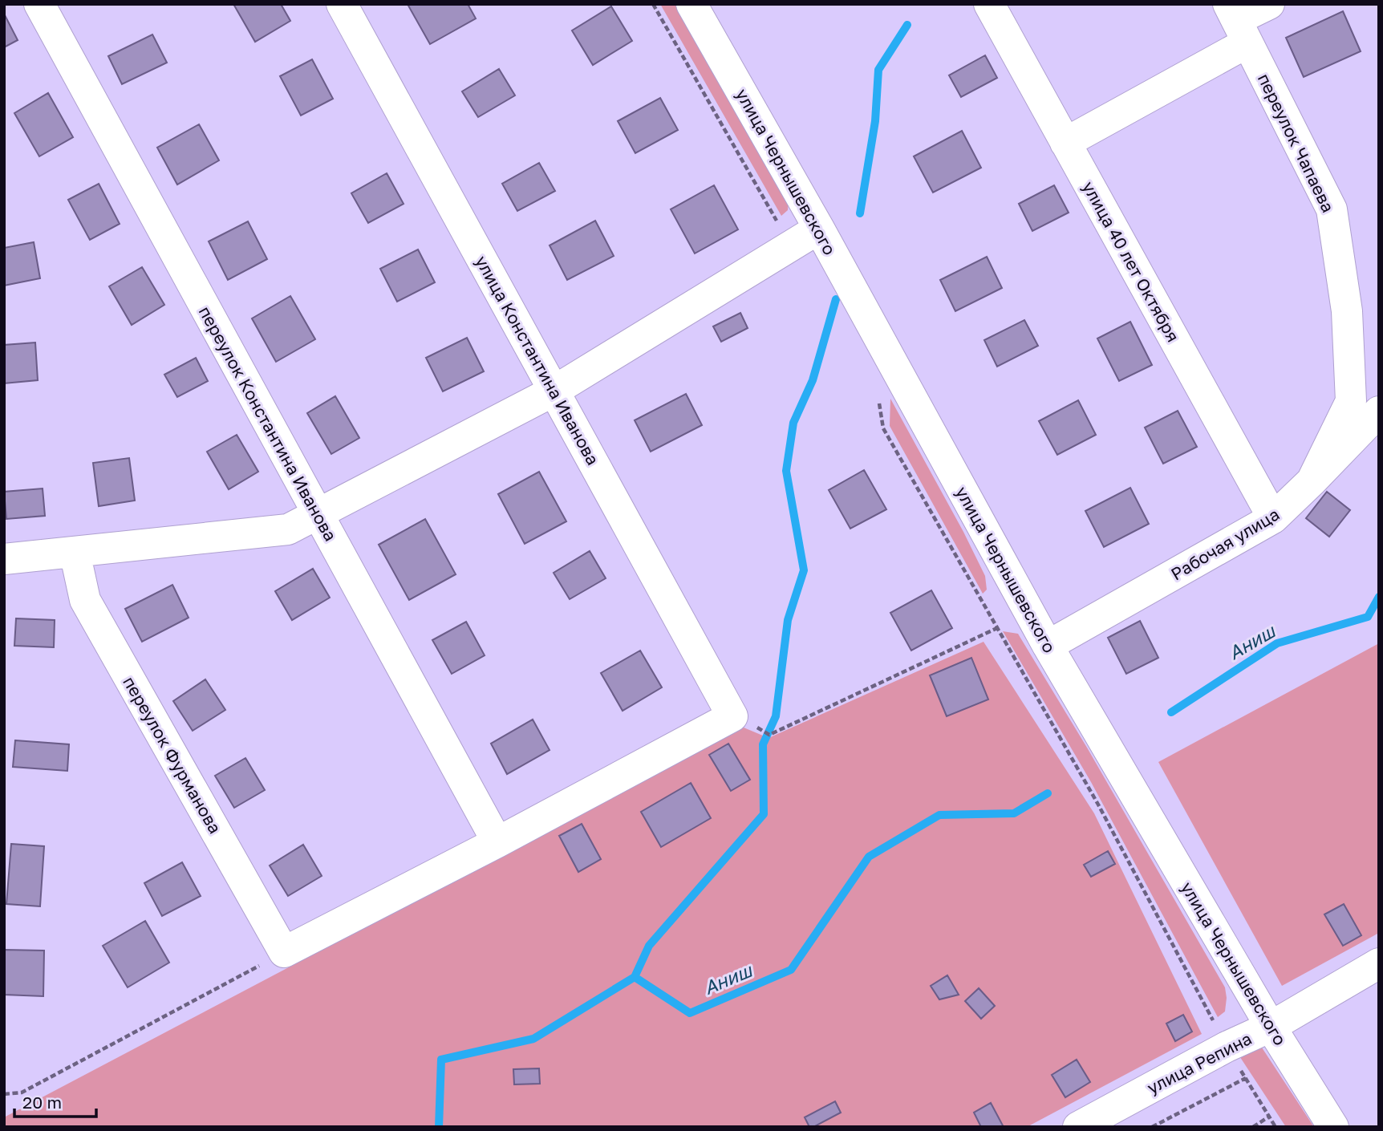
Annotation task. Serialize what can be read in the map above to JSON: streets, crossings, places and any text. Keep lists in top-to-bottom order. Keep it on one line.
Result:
{"streets":{"street":["переулок Чапаева","улица Чернышевского","улица 40 лет Октября","улица Константина Иванова","переулок Константина Иванова","Рабочая улица","переулок Фурманова","улица Репина"]},"crossings":[["переулок Чапаева","Рабочая улица"],["улица Чернышевского","Рабочая улица"],["улица Чернышевского","улица Репина"],["улица 40 лет Октября","Рабочая улица"],["улица Константина Иванова","переулок Константина Иванова"]],"water":["Аниш"],"scale_bar":"20 m"}
